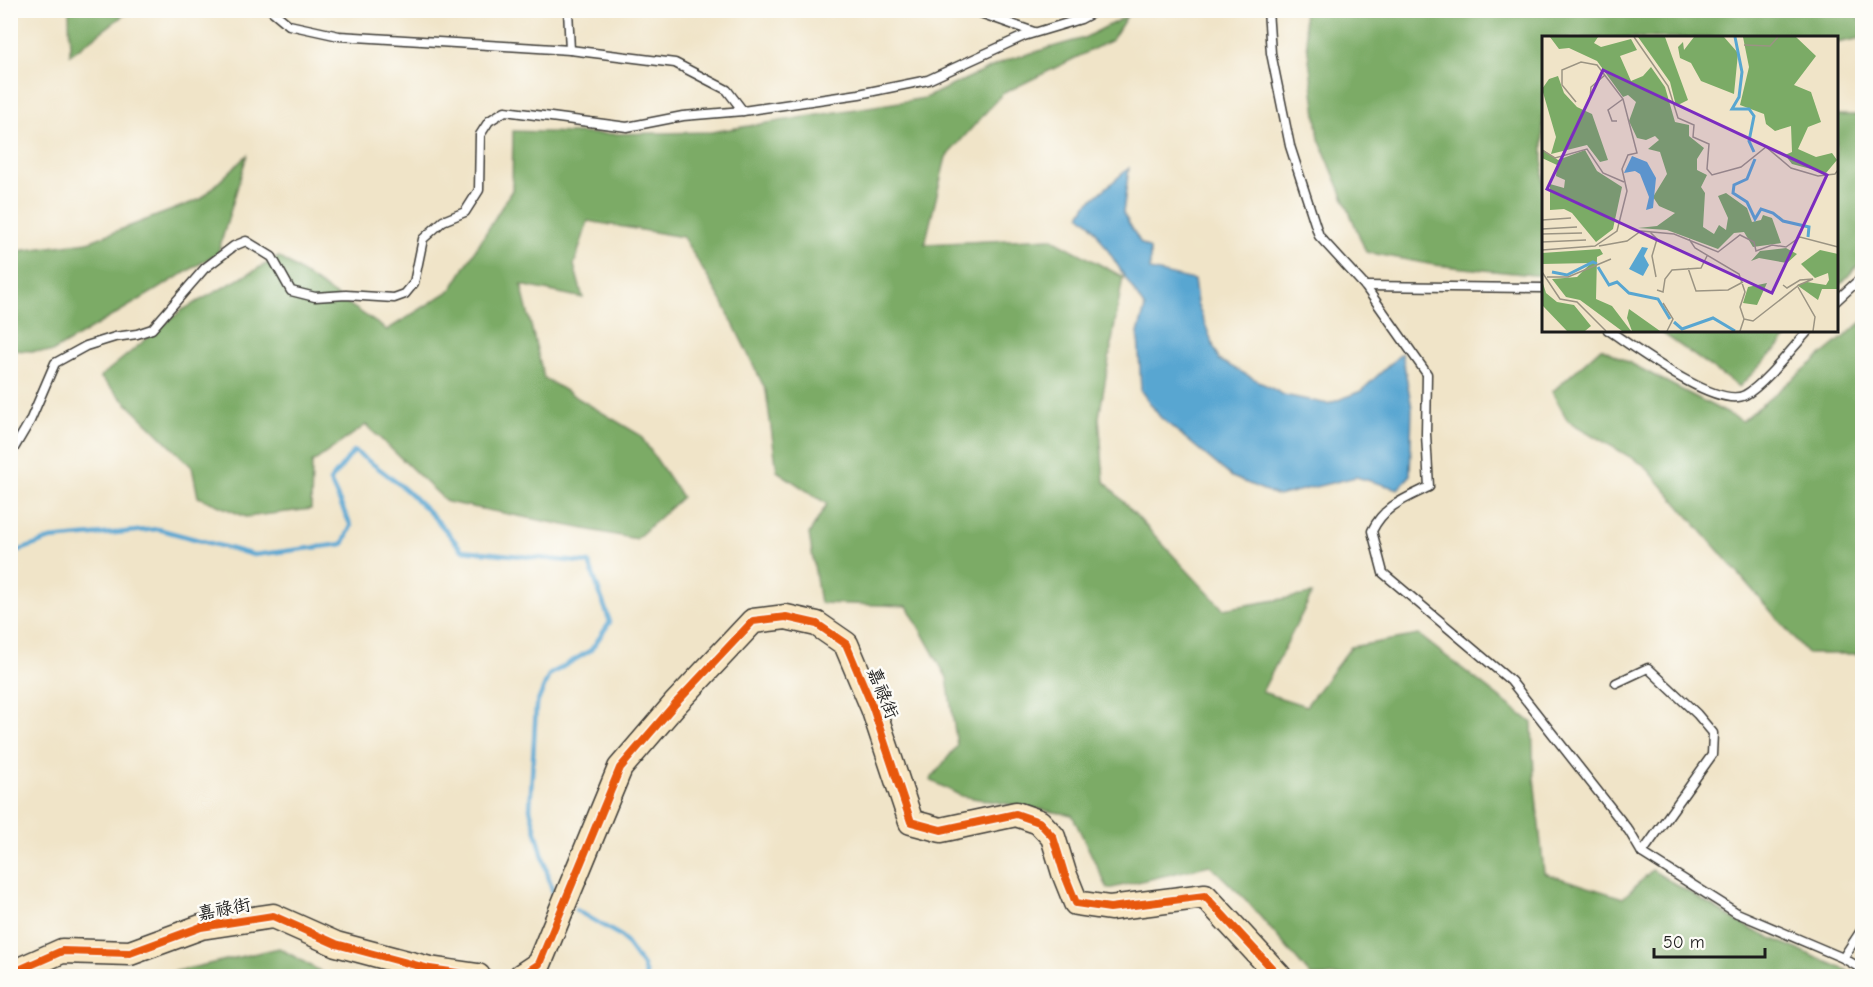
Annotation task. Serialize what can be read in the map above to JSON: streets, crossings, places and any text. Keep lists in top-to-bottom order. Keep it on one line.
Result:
{"streets":{"street":["嘉祿街"]},"scale_bar":"50 m"}
